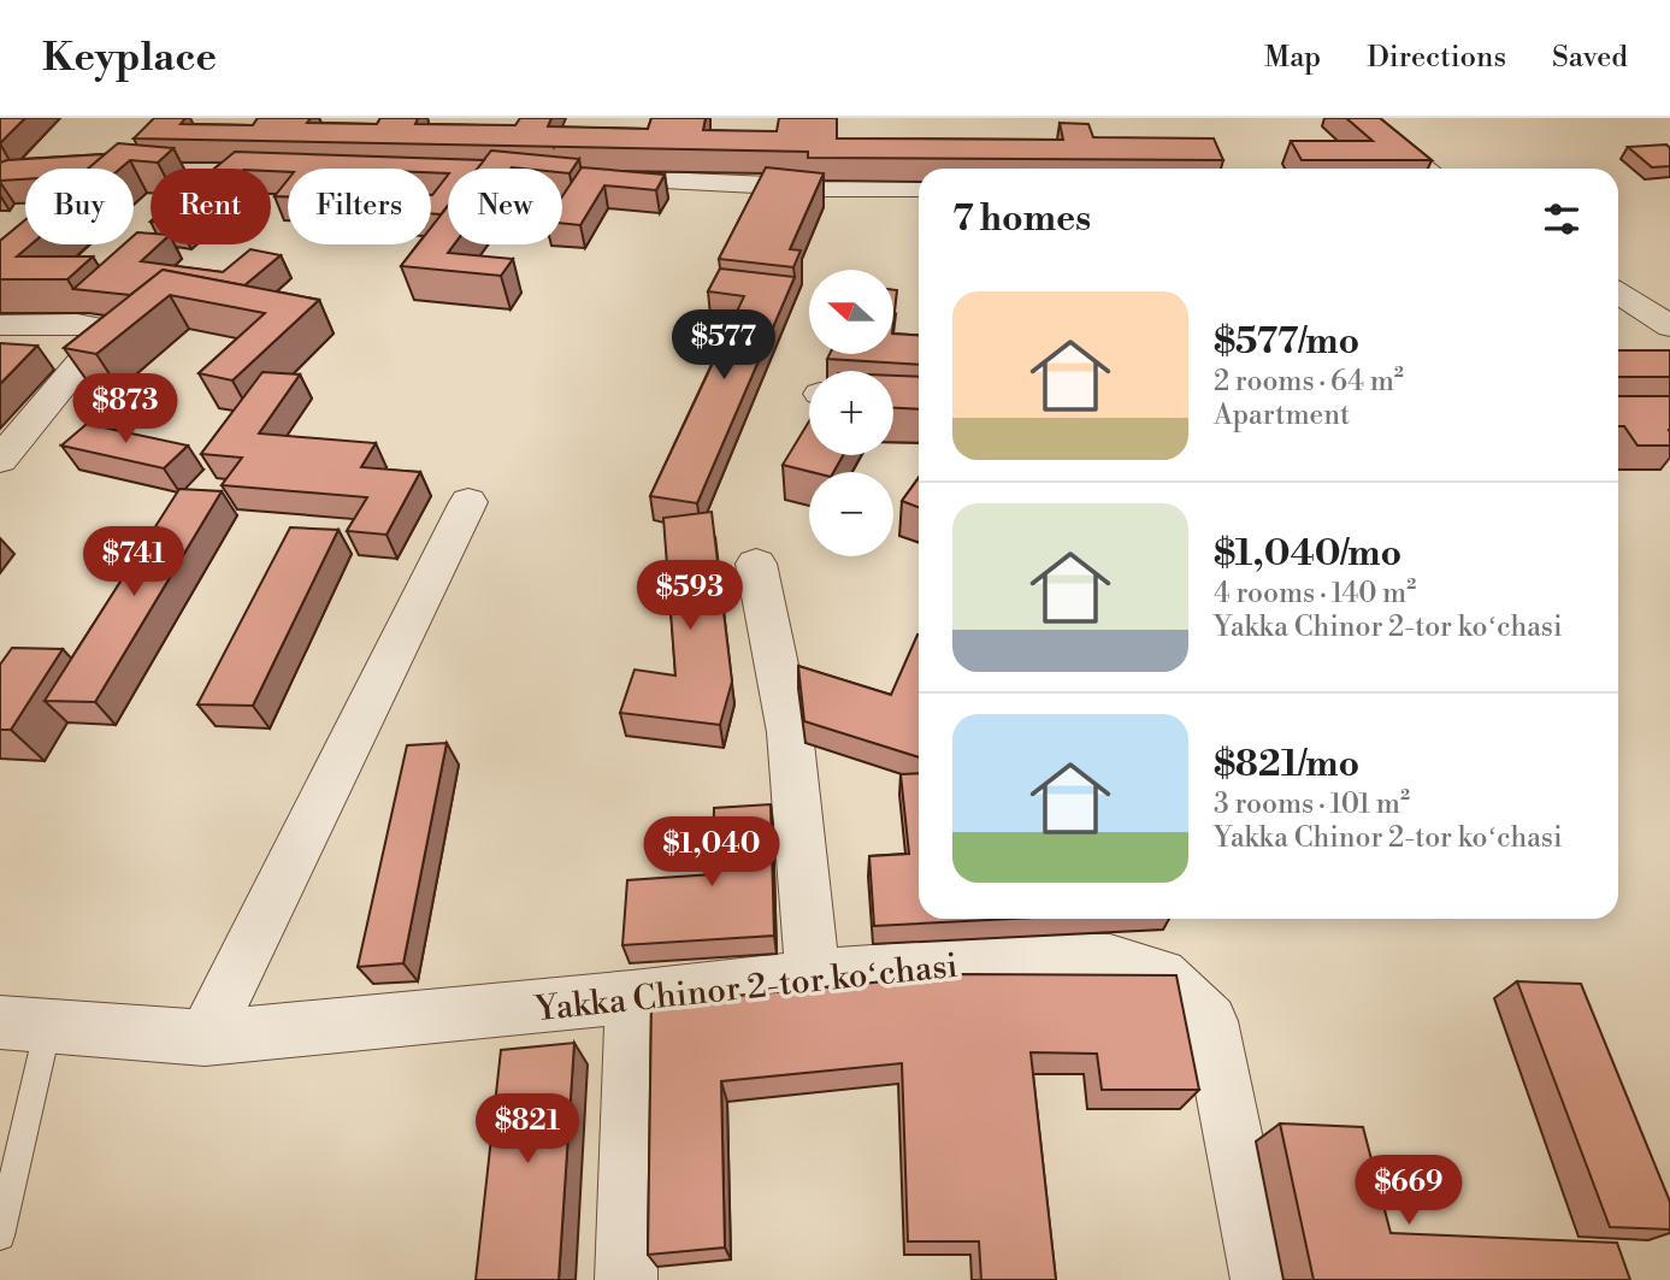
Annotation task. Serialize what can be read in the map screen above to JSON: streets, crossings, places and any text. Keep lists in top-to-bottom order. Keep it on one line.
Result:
{"streets":{"street":["Yakka Chinor 2-tor koʻchasi"]},"north":"left","page":{"header":"Keyplace","nav":["Map","Directions","Saved"],"chip":["Buy","Rent","Filters","New"],"heading":"7 homes","map_buttons":["+","−"],"list":[{"name":"$577/mo","note":"2 rooms · 64 m² · Apartment"},{"name":"$1,040/mo","note":"4 rooms · 140 m² · Yakka Chinor 2-tor koʻchasi"},{"name":"$821/mo","note":"3 rooms · 101 m² · Yakka Chinor 2-tor koʻchasi"}],"price":["$577","$873","$741","$593","$1,040","$821","$669"]}}
